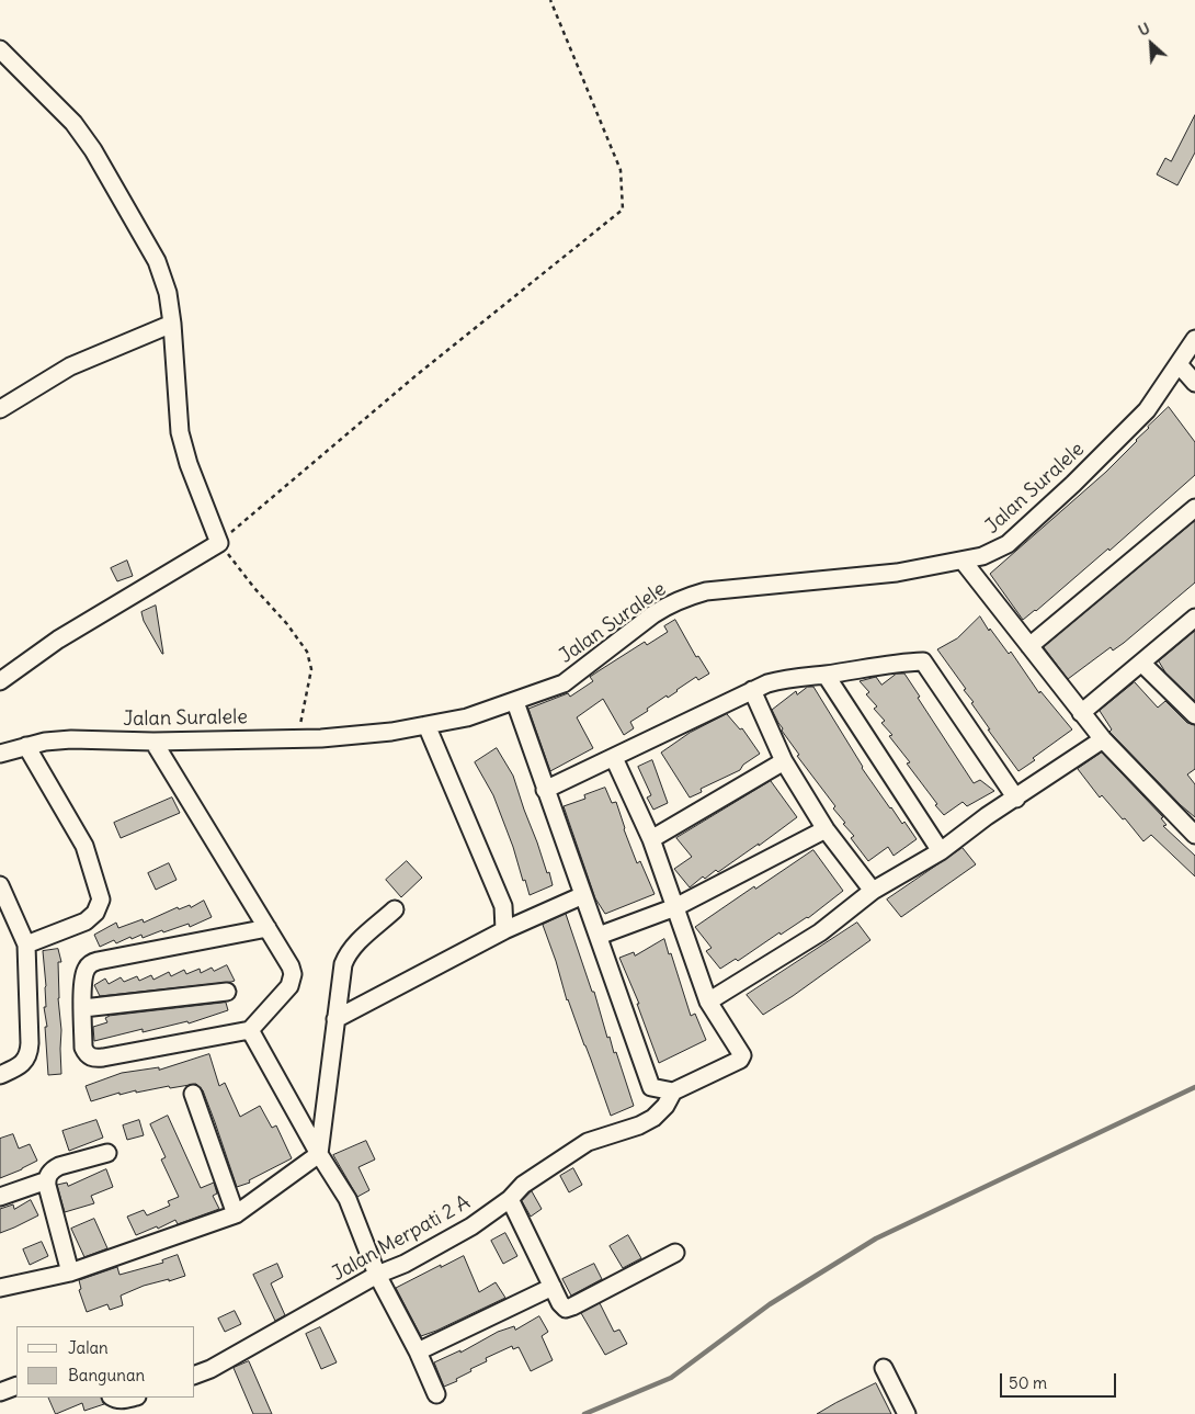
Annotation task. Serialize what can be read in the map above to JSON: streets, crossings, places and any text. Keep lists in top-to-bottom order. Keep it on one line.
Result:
{"streets":{"street":["Jalan Suralele","Jalan Merpati 2 A"]},"legend":["Jalan","Bangunan"],"scale_bar":"50 m","north":"top left"}
